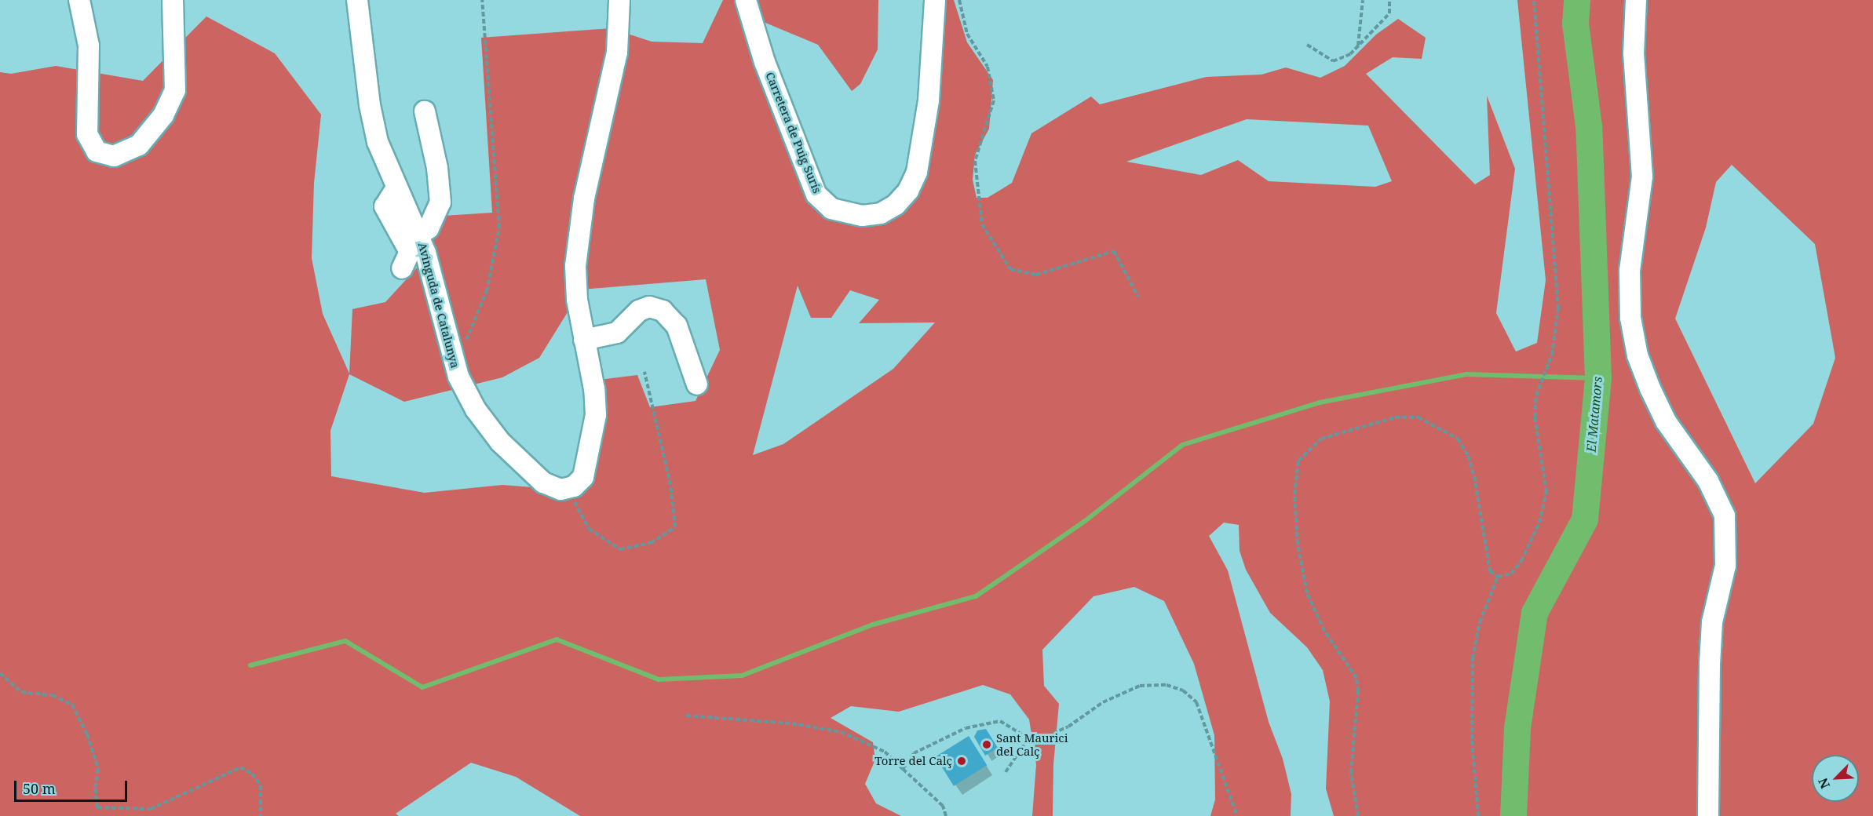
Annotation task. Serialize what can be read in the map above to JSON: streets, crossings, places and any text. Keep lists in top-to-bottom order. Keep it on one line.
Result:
{"streets":{"street":["Carretera de Puig Surís","Avinguda de Catalunya"]},"water":["El Matamors"],"places":["Sant Maurici del Calç","Torre del Calç"],"scale_bar":"50 m","north":"bottom left"}
